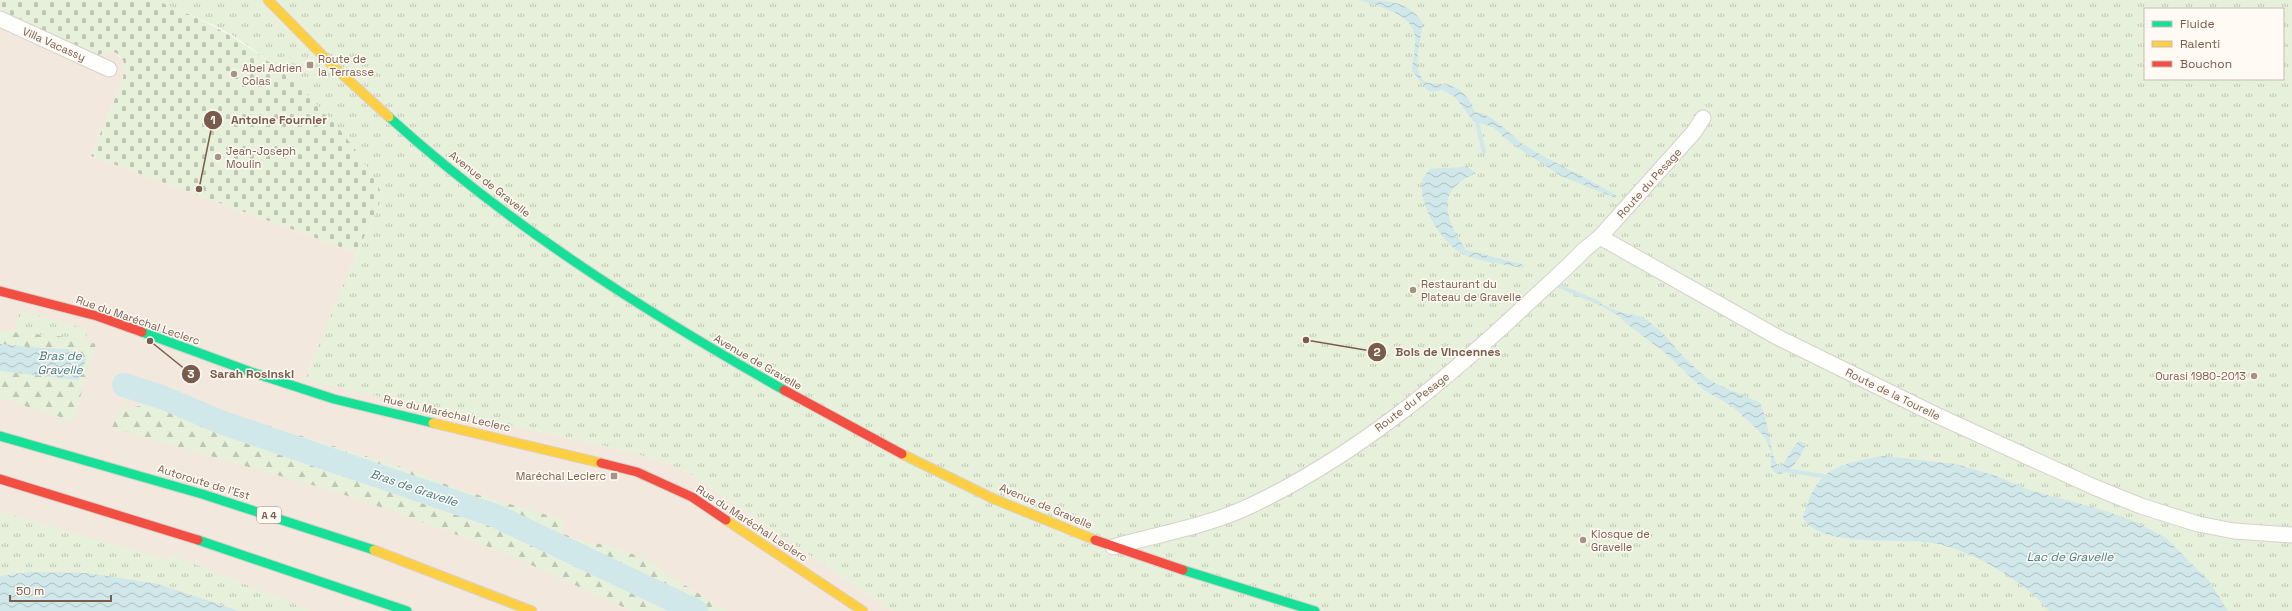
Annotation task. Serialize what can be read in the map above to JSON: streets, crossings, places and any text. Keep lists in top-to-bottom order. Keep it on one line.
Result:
{"streets":{"main road":["Avenue de Gravelle","Rue du Maréchal Leclerc","Autoroute de l’Est","A 4"],"street":["Villa Vacassy","Route du Pesage","Route de la Tourelle"]},"crossings":[["Route du Pesage","Avenue de Gravelle"],["Route du Pesage","Route de la Tourelle"]],"water":["Bras de Gravelle","Lac de Gravelle"],"places":{"transit":["Route de la Terrasse","Maréchal Leclerc"],"other":["Abel Adrien Colas","Jean-Joseph Moulin","Antoine Fournier","Restaurant du Plateau de Gravelle","Bois de Vincennes","Sarah Rosinski","Ourasi 1980-2013","Kiosque de Gravelle"]},"legend":["Fluide","Ralenti","Bouchon"],"scale_bar":"50 m"}
